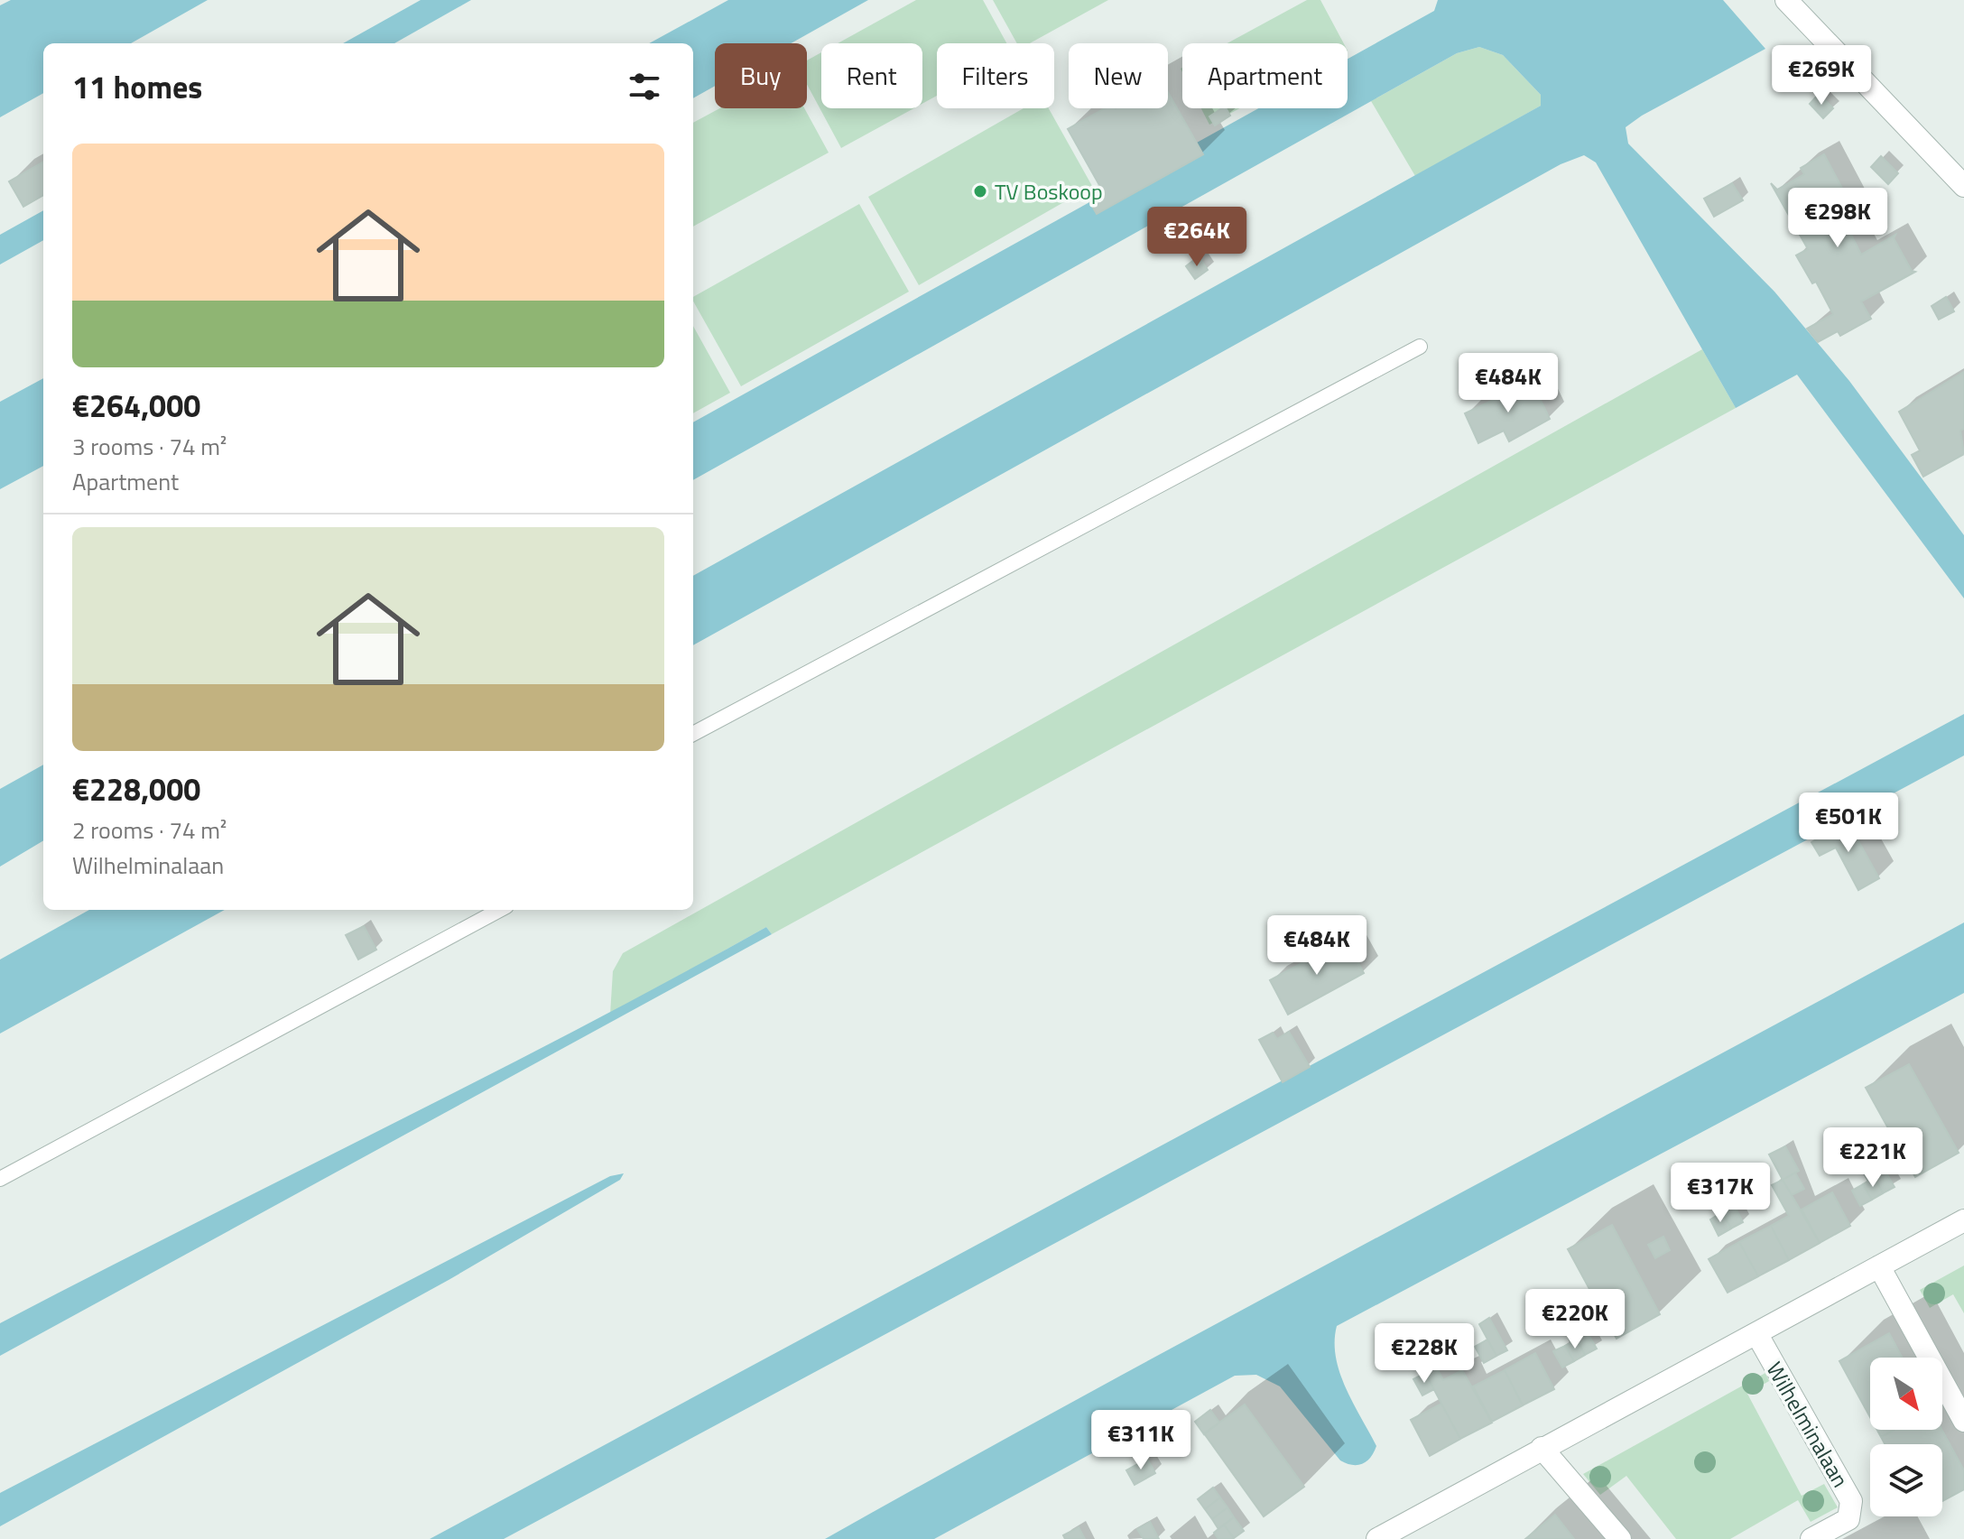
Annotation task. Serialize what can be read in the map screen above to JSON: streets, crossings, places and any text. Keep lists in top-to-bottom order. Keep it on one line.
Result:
{"streets":{"street":["Wilhelminalaan"]},"places":["TV Boskoop"],"north":"bottom right","page":{"chip":["Buy","Rent","Filters","New","Apartment"],"heading":"11 homes","price":["€269K","€298K","€264K","€484K","€501K","€484K","€221K","€317K","€220K","€228K","€311K"],"list":[{"name":"€264,000","note":"3 rooms · 74 m² · Apartment"},{"name":"€228,000","note":"2 rooms · 74 m² · Wilhelminalaan"}]}}
